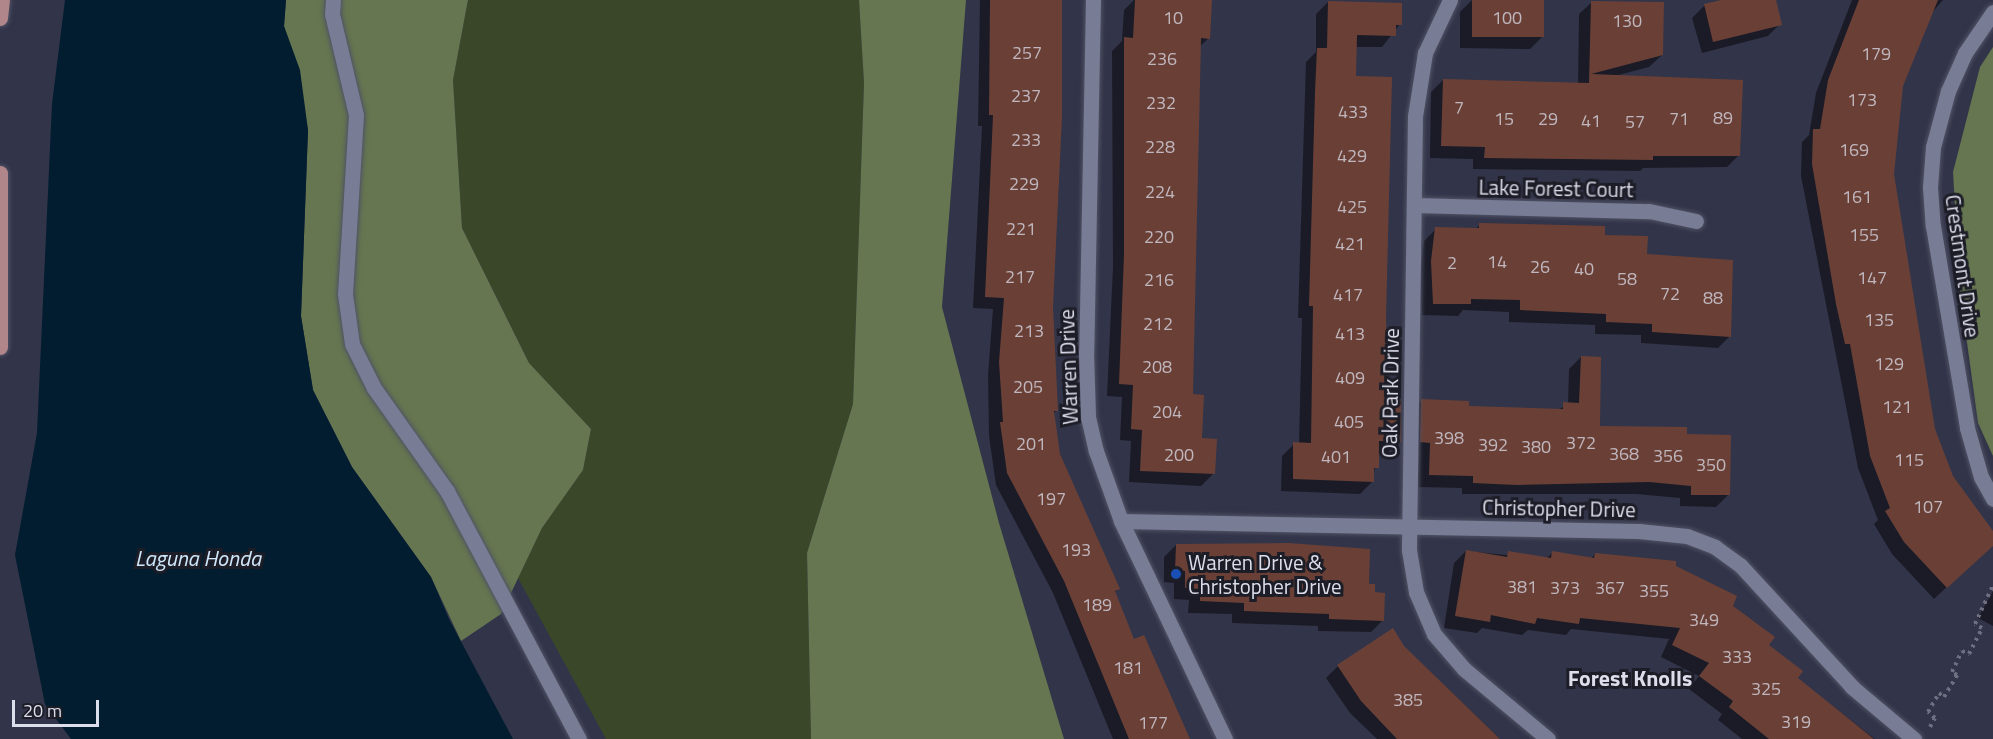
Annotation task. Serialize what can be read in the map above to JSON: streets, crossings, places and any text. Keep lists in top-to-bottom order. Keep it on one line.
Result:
{"streets":{"street":["Lake Forest Court","Crestmont Drive","Warren Drive","Oak Park Drive","Christopher Drive"]},"crossings":[["Lake Forest Court","Oak Park Drive"],["Warren Drive","Christopher Drive"],["Oak Park Drive","Christopher Drive"]],"districts":["Forest Knolls"],"water":["Laguna Honda"],"places":["Warren Drive & Christopher Drive"],"house_numbers":["10","100","130","257","179","236","237","173","232","7","433","89","15","29","71","41","57","233","228","169","429","229","224","161","425","221","155","220","421","14","2","26","40","217","147","58","216","72","417","88","135","212","213","413","129","208","409","205","121","204","405","398","372","201","392","380","368","200","356","401","115","350","197","107","193","381","373","367","355","189","349","333","181","325","385","319","177"],"scale_bar":"20 m"}
